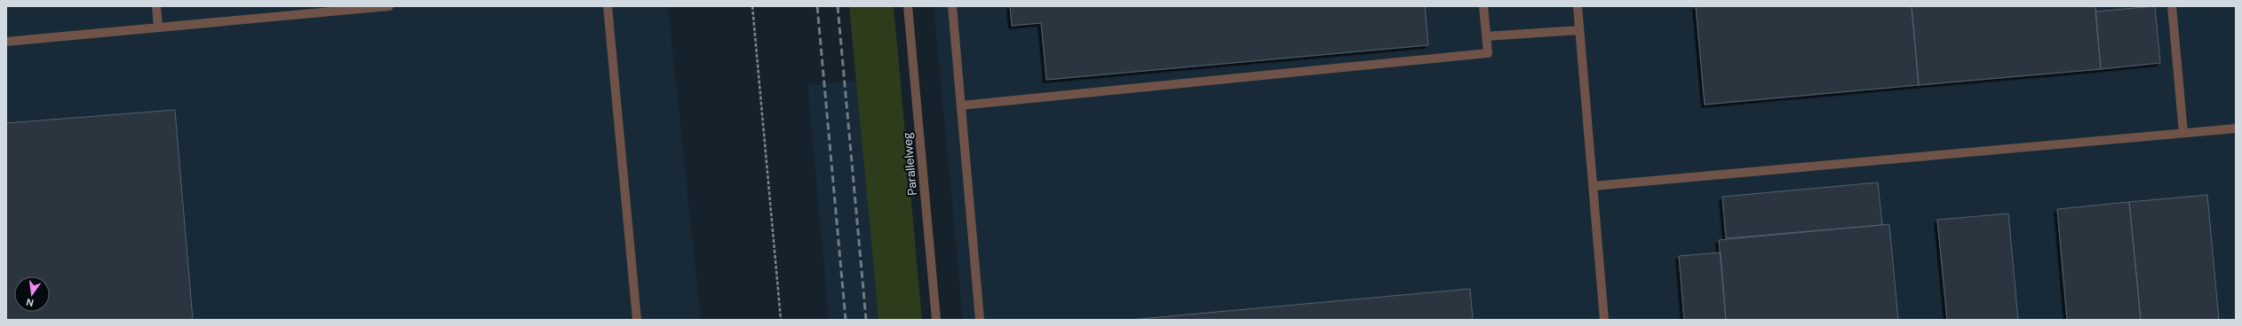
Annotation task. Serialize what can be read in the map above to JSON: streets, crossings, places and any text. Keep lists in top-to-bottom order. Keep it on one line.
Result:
{"streets":{"street":["Parallelweg"]},"north":"bottom"}
